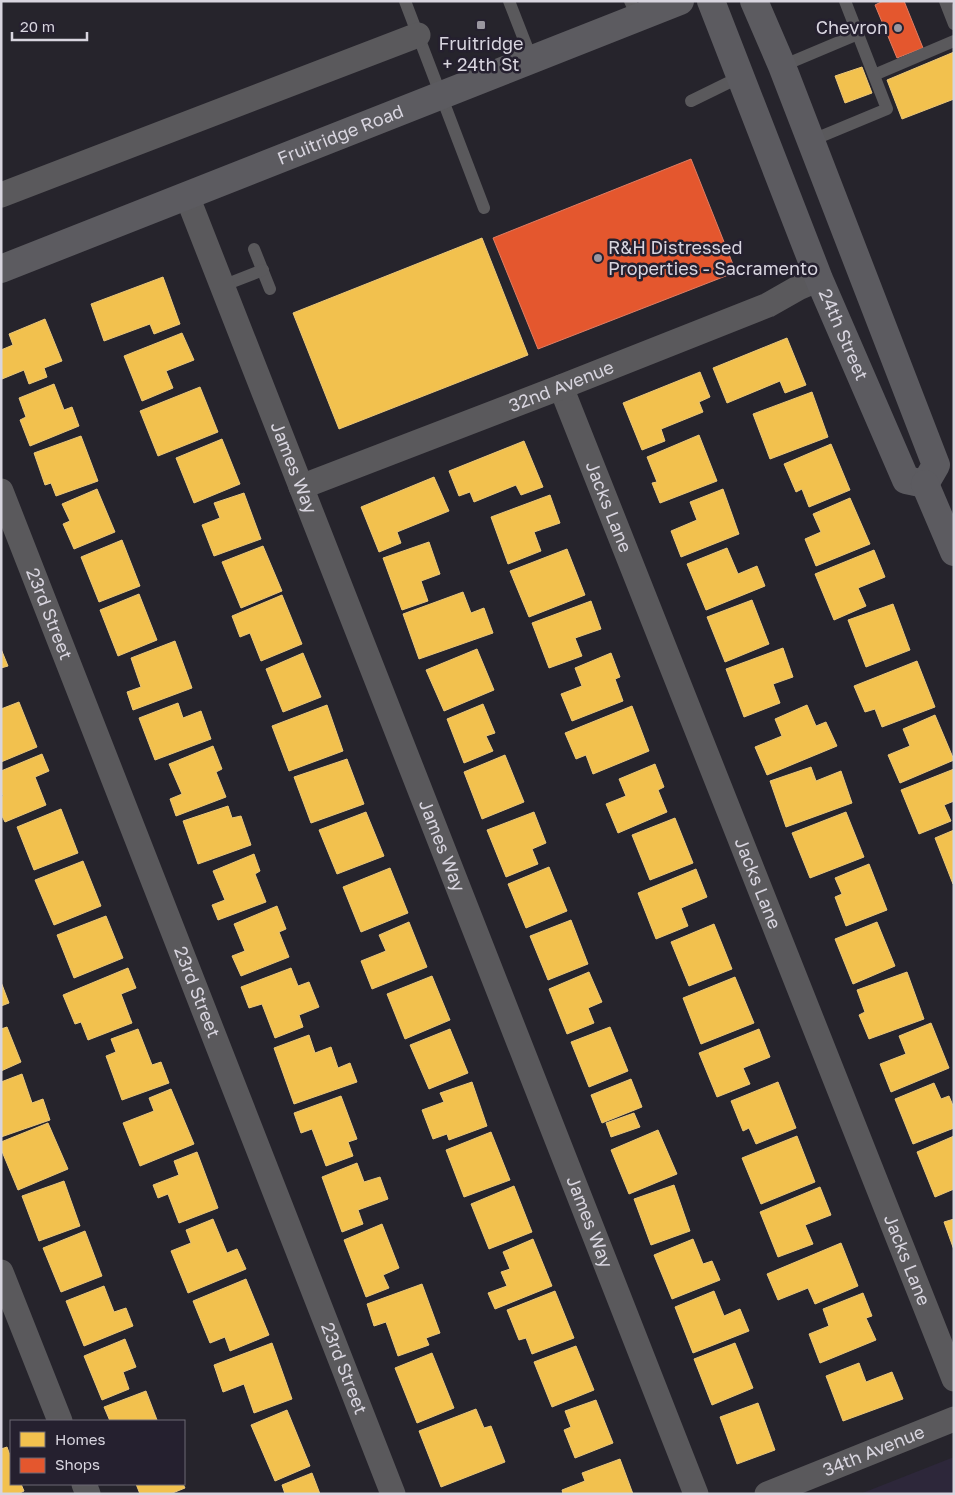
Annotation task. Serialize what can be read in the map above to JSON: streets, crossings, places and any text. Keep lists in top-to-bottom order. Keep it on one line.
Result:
{"streets":{"street":["Fruitridge Road","24th Street","32nd Avenue","James Way","Jacks Lane","23rd Street","34th Avenue"]},"crossings":[["Fruitridge Road","James Way"],["24th Street","32nd Avenue"],["32nd Avenue","James Way"],["32nd Avenue","Jacks Lane"]],"places":{"transit":["Fruitridge + 24th St"],"other":["Chevron","R&H Distressed Properties - Sacramento"]},"legend":["Homes","Shops"],"scale_bar":"20 m"}
